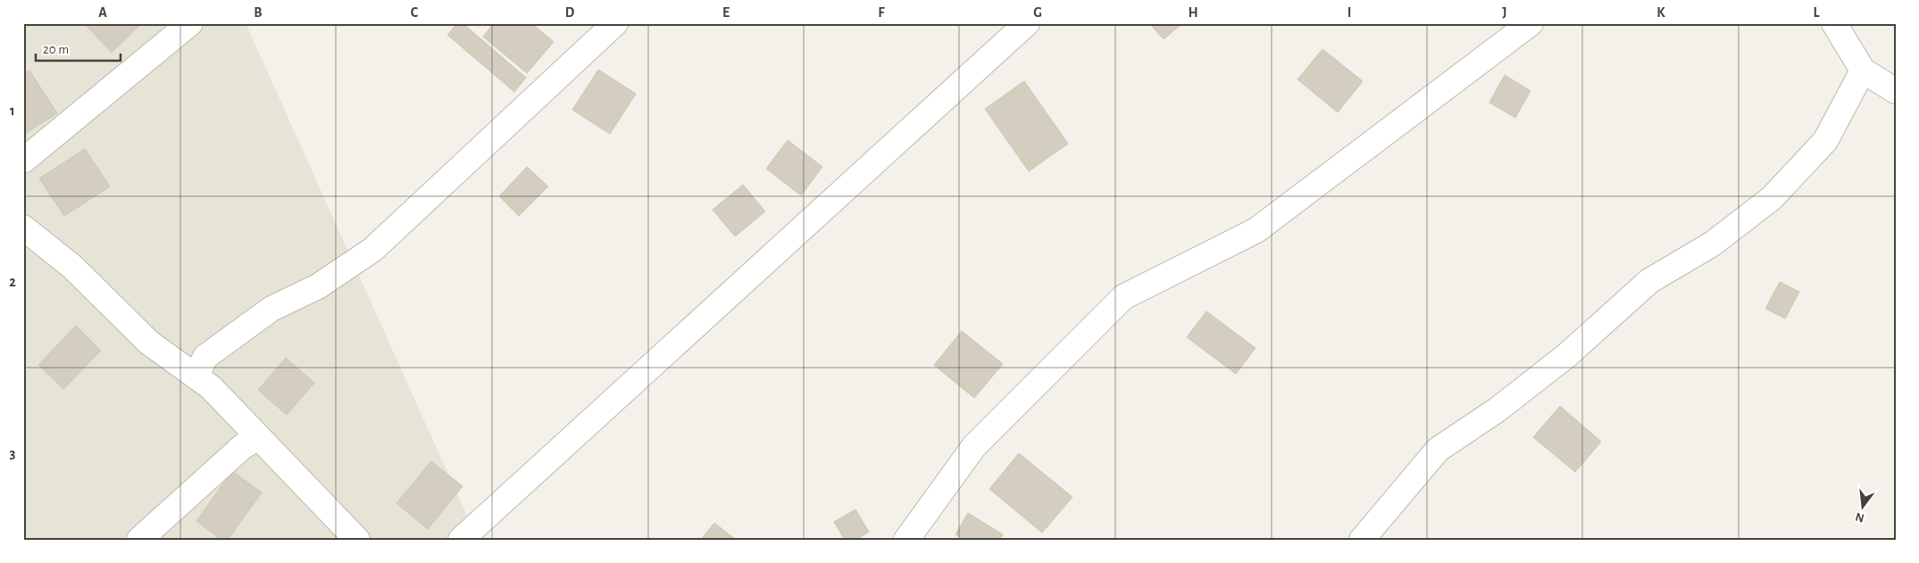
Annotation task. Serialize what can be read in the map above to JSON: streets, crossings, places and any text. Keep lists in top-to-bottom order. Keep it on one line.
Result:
{"scale_bar":"20 m","north":"bottom","grid":{"columns":["A","B","C","D","E","F","G","H","I","J","K","L"],"rows":["1","2","3"]}}
